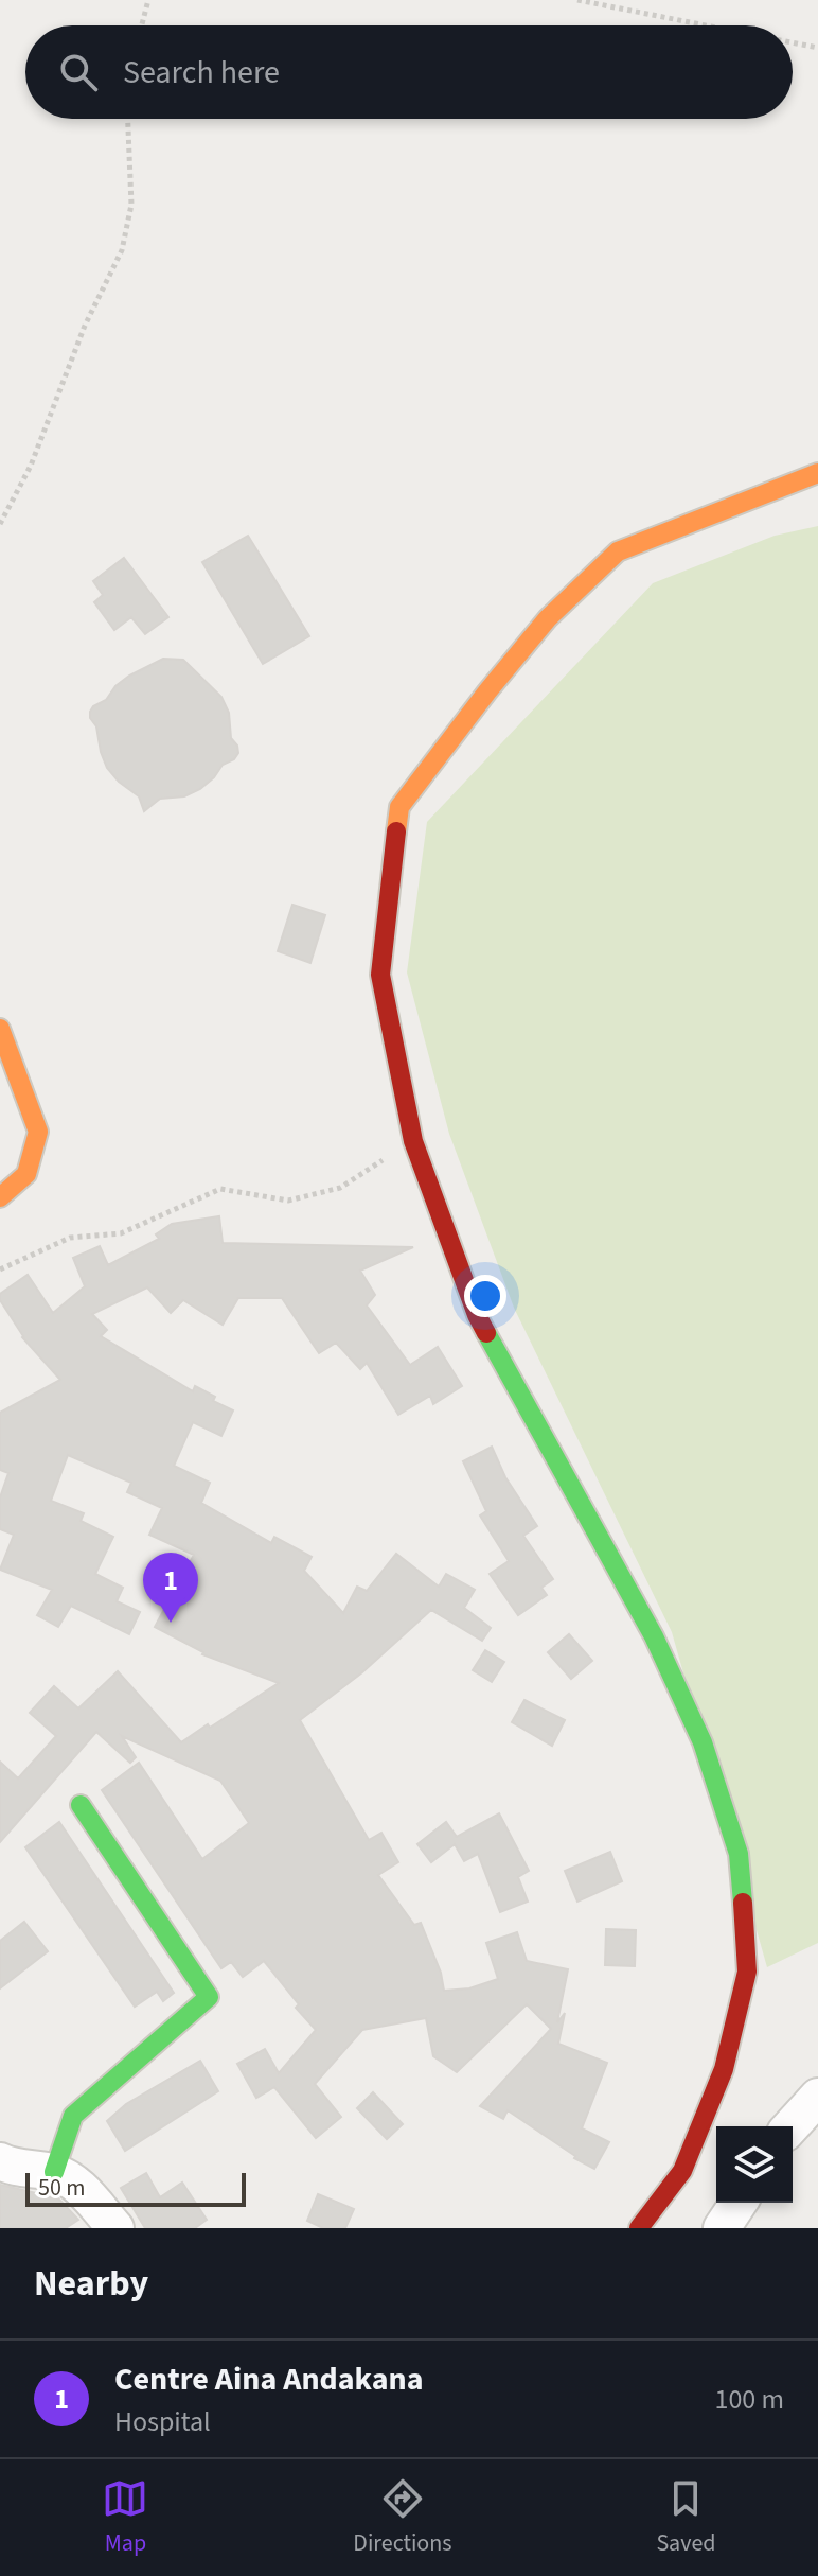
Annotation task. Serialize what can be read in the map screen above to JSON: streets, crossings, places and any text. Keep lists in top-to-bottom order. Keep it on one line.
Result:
{"scale_bar":"50 m","page":{"search":"Search here","pins":"1","scale":"50 m","heading":"Nearby","list":[{"mark":"1","name":"Centre Aina Andakana","note":"Hospital","value":"100 m"}],"nav":["Map","Directions","Saved"]}}
